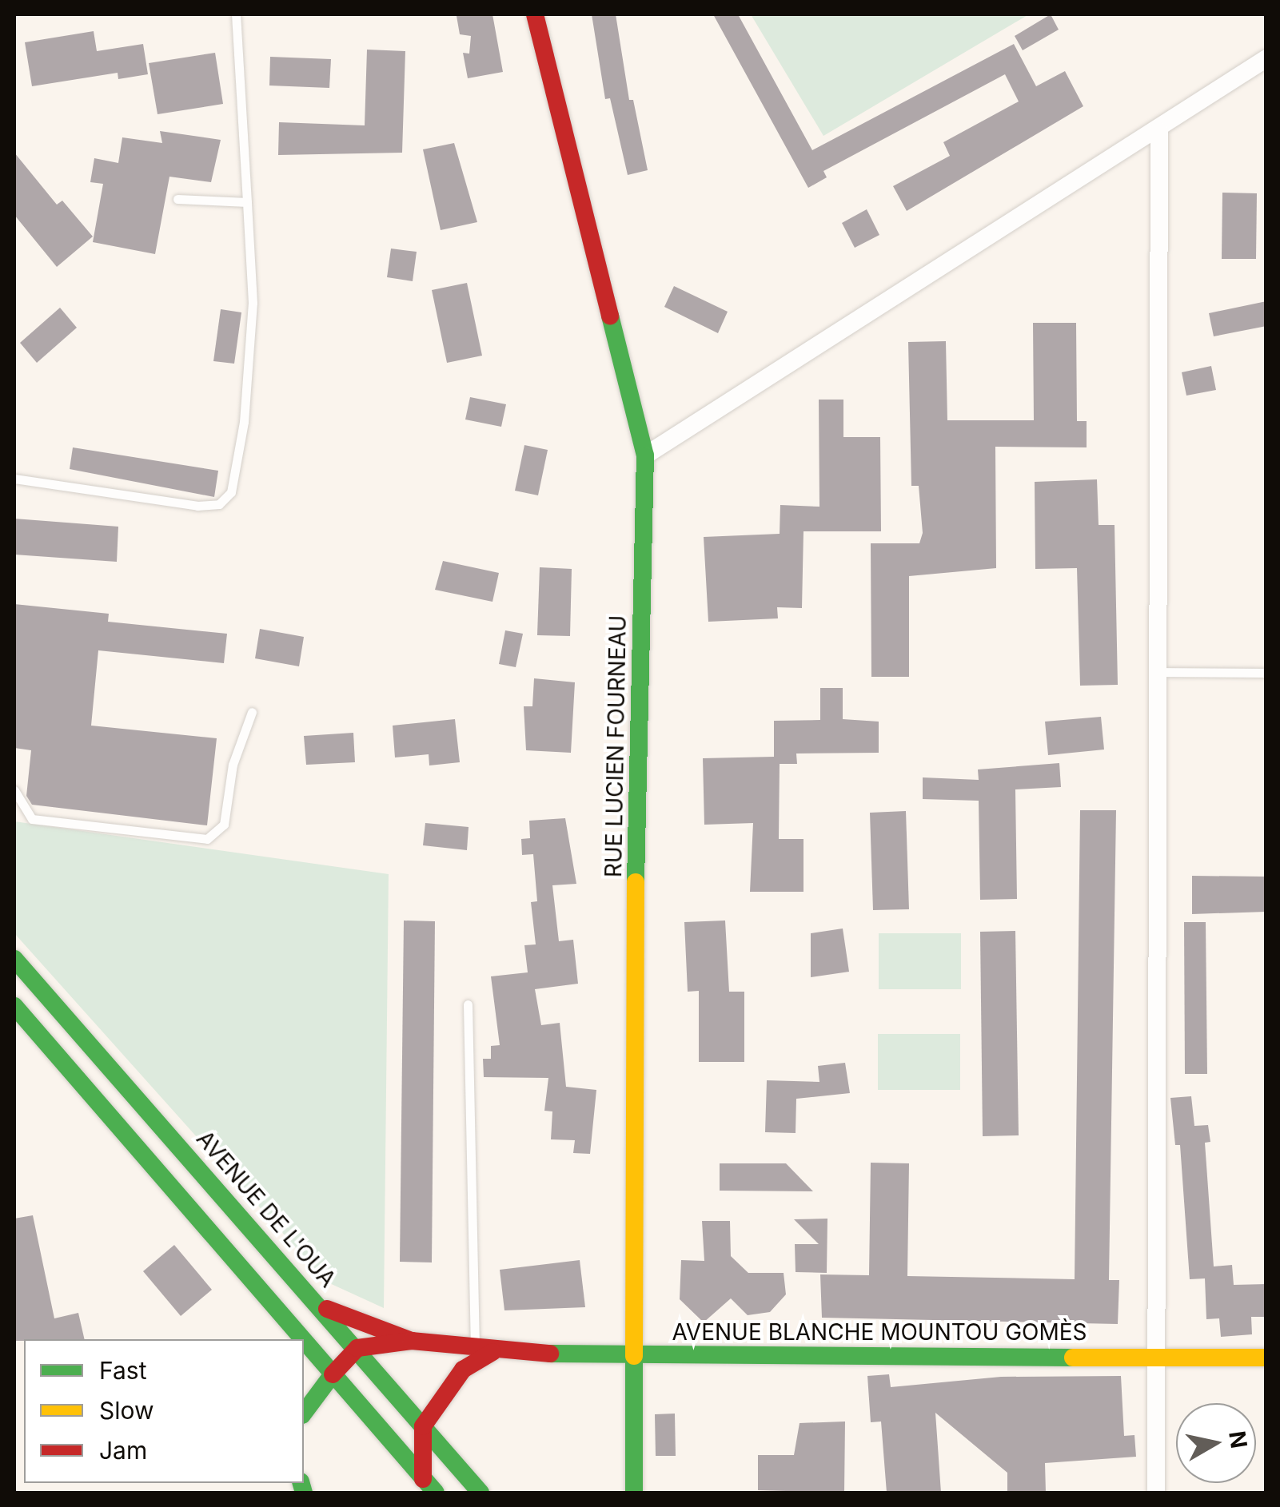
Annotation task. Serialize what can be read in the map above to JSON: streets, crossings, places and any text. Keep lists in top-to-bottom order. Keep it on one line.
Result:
{"streets":{"street":["RUE LUCIEN FOURNEAU","AVENUE DE L'OUA","AVENUE BLANCHE MOUNTOU GOMÈS"]},"crossings":[["RUE LUCIEN FOURNEAU","AVENUE BLANCHE MOUNTOU GOMÈS"],["AVENUE DE L'OUA","AVENUE BLANCHE MOUNTOU GOMÈS"]],"legend":["Fast","Slow","Jam"],"north":"right"}
